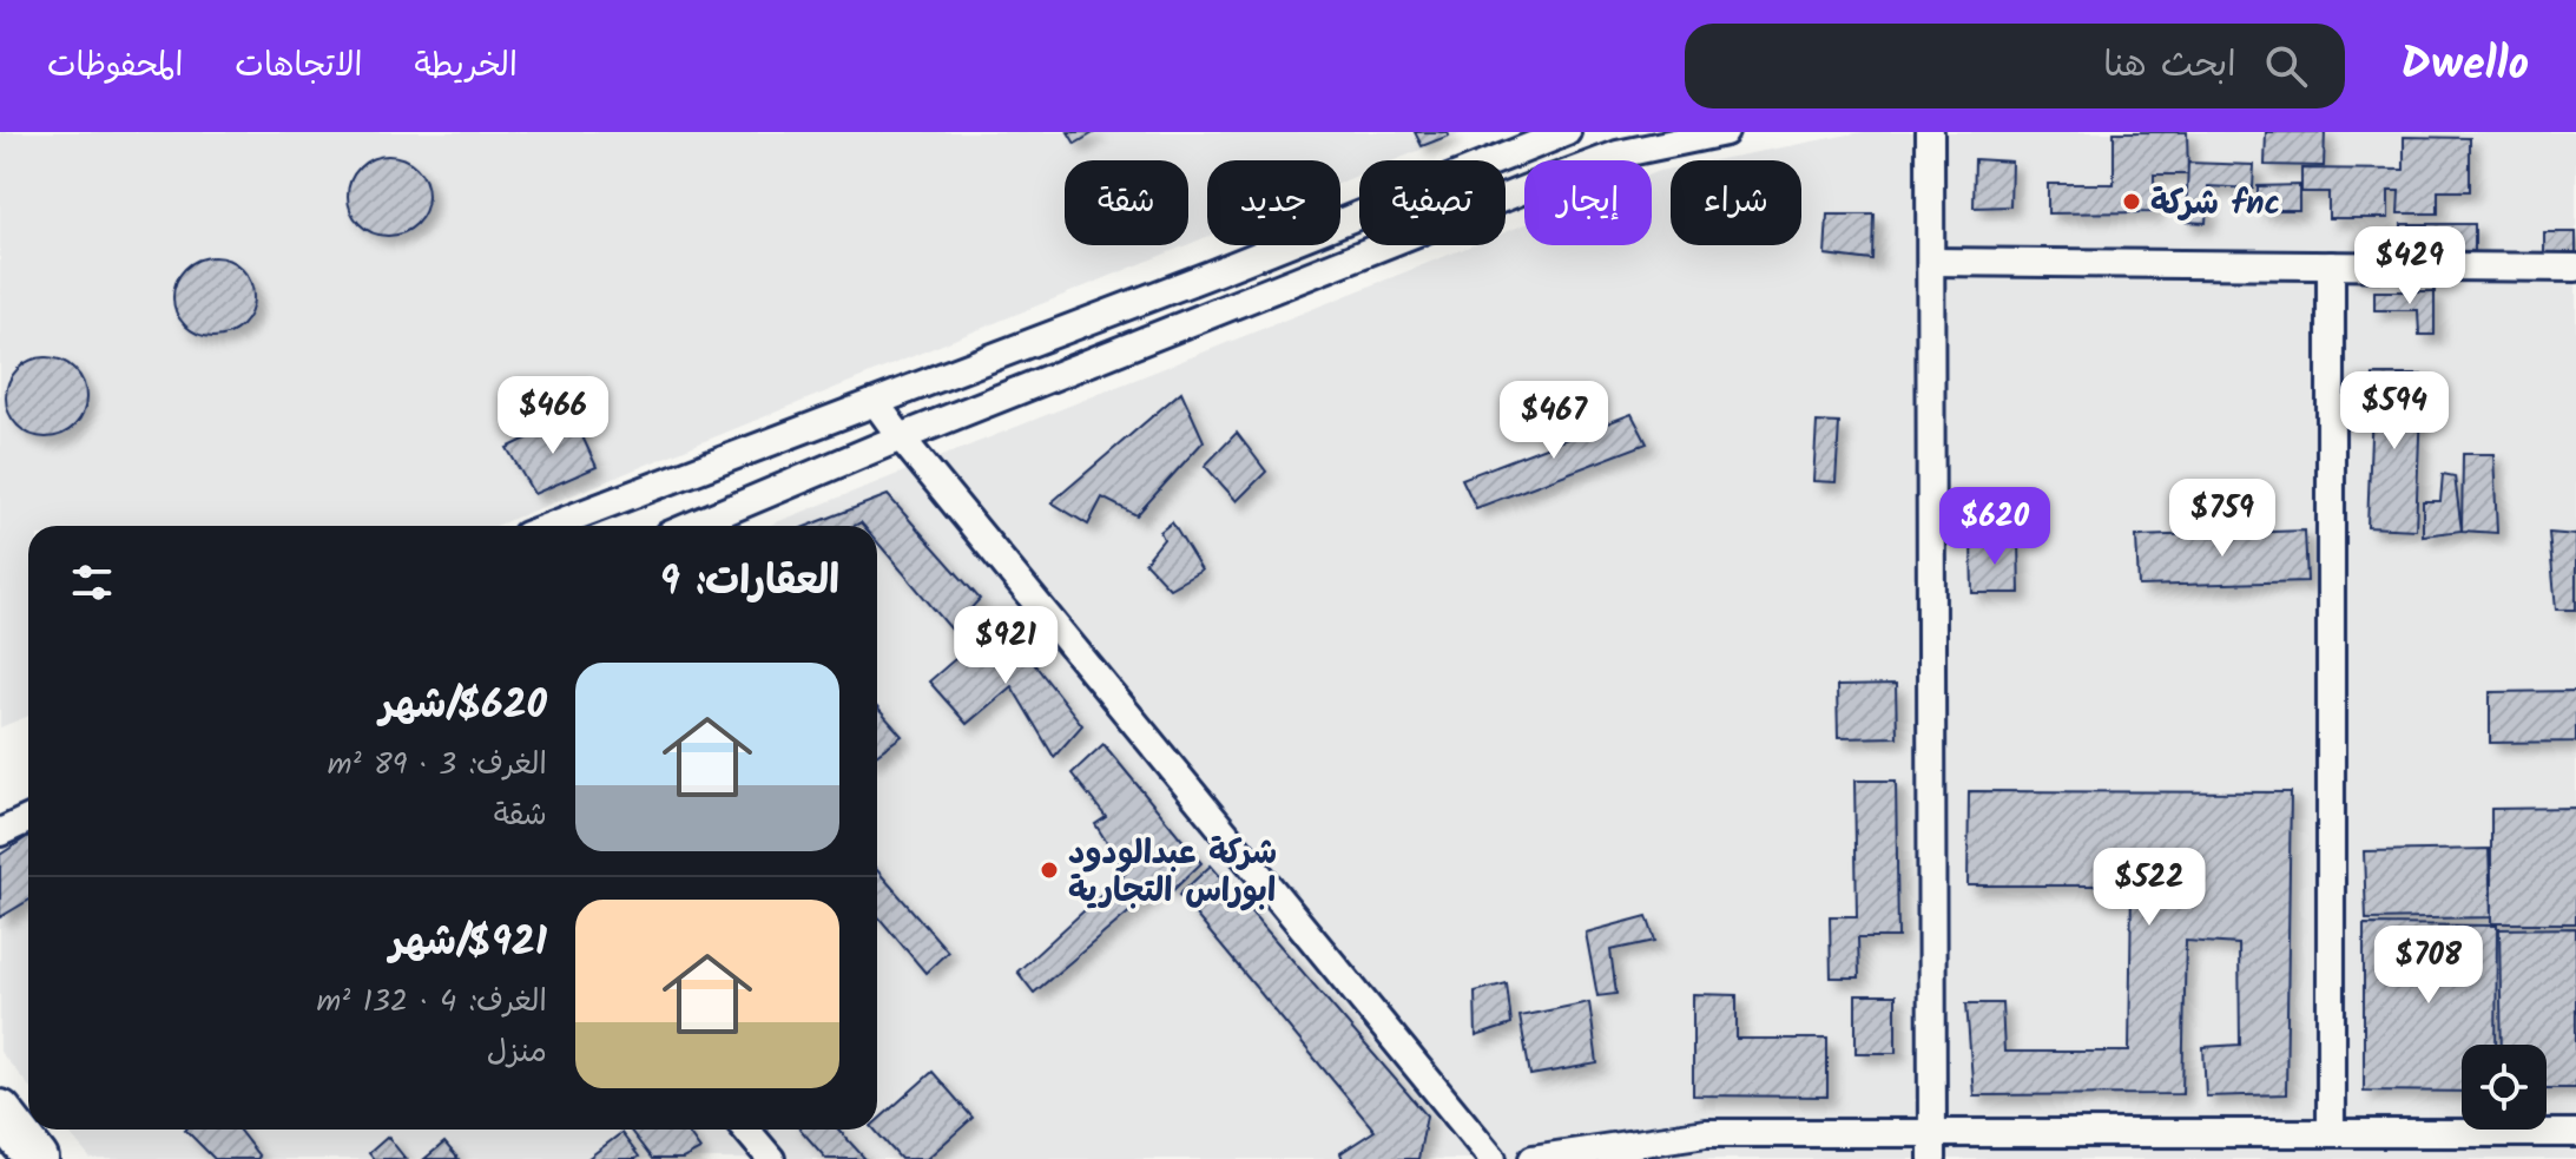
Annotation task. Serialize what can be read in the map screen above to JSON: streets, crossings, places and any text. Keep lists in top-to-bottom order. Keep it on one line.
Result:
{"places":["شركة fnc","شركة عبدالودود ابوراس التجارية"],"page":{"header":"Dwello","search":"ابحث هنا","nav":["الخريطة","الاتجاهات","المحفوظات"],"chip":["شراء","إيجار","تصفية","جديد","شقة"],"price":["$429","$594","$466","$467","$759","$620","$921","$522","$708"],"heading":"العقارات: 9","list":[{"name":"$620/شهر","note":"الغرف: 3 · 89 m² · شقة"},{"name":"$921/شهر","note":"الغرف: 4 · 132 m² · منزل"}]}}
